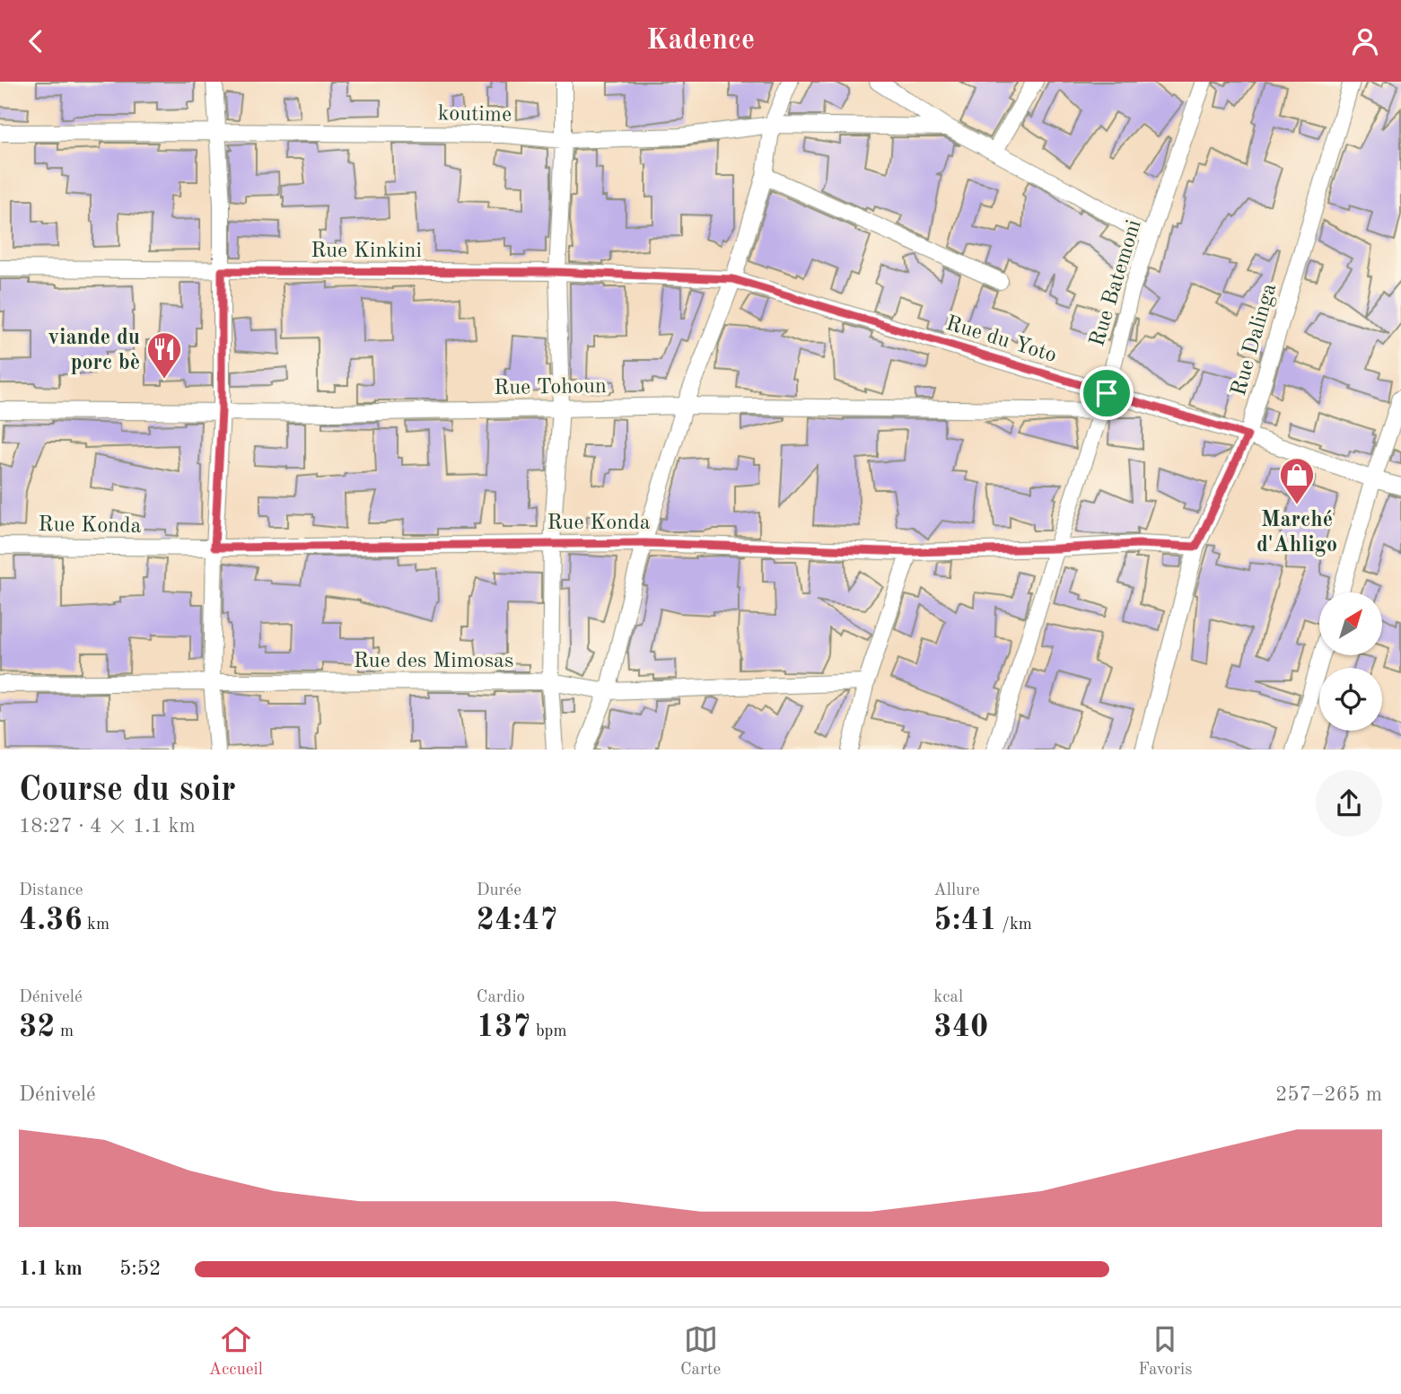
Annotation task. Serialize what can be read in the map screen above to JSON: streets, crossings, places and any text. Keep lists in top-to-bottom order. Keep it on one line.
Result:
{"streets":{"street":["koutime","Rue Kinkini","Rue Batemoni","Rue du Yoto","Rue Dalinga","Rue Tohoun","Rue Konda","Rue des Mimosas"]},"crossings":[["Rue Kinkini","Rue du Yoto"],["Rue Batemoni","Rue du Yoto"],["Rue Batemoni","Rue Tohoun"],["Rue Batemoni","Rue Konda"],["Rue du Yoto","Rue Dalinga"],["Rue Dalinga","Rue Konda"]],"places":{"restaurant":["viande du porc bè"],"shop":["Marché d'Ahligo"]},"north":"top right","page":{"header":"Kadence","heading":["Course du soir","18:27 · 4 × 1.1 km"],"stats":[["Distance","4.36 km"],["Durée","24:47"],["Allure","5:41 /km"],["Dénivelé","32 m"],["Cardio","137 bpm"],["kcal","340"]],"chart":["Dénivelé","257–265 m"],"list":[{"name":"1.1 km","note":"5:52"}],"tabs":["Accueil","Carte","Favoris"]}}
